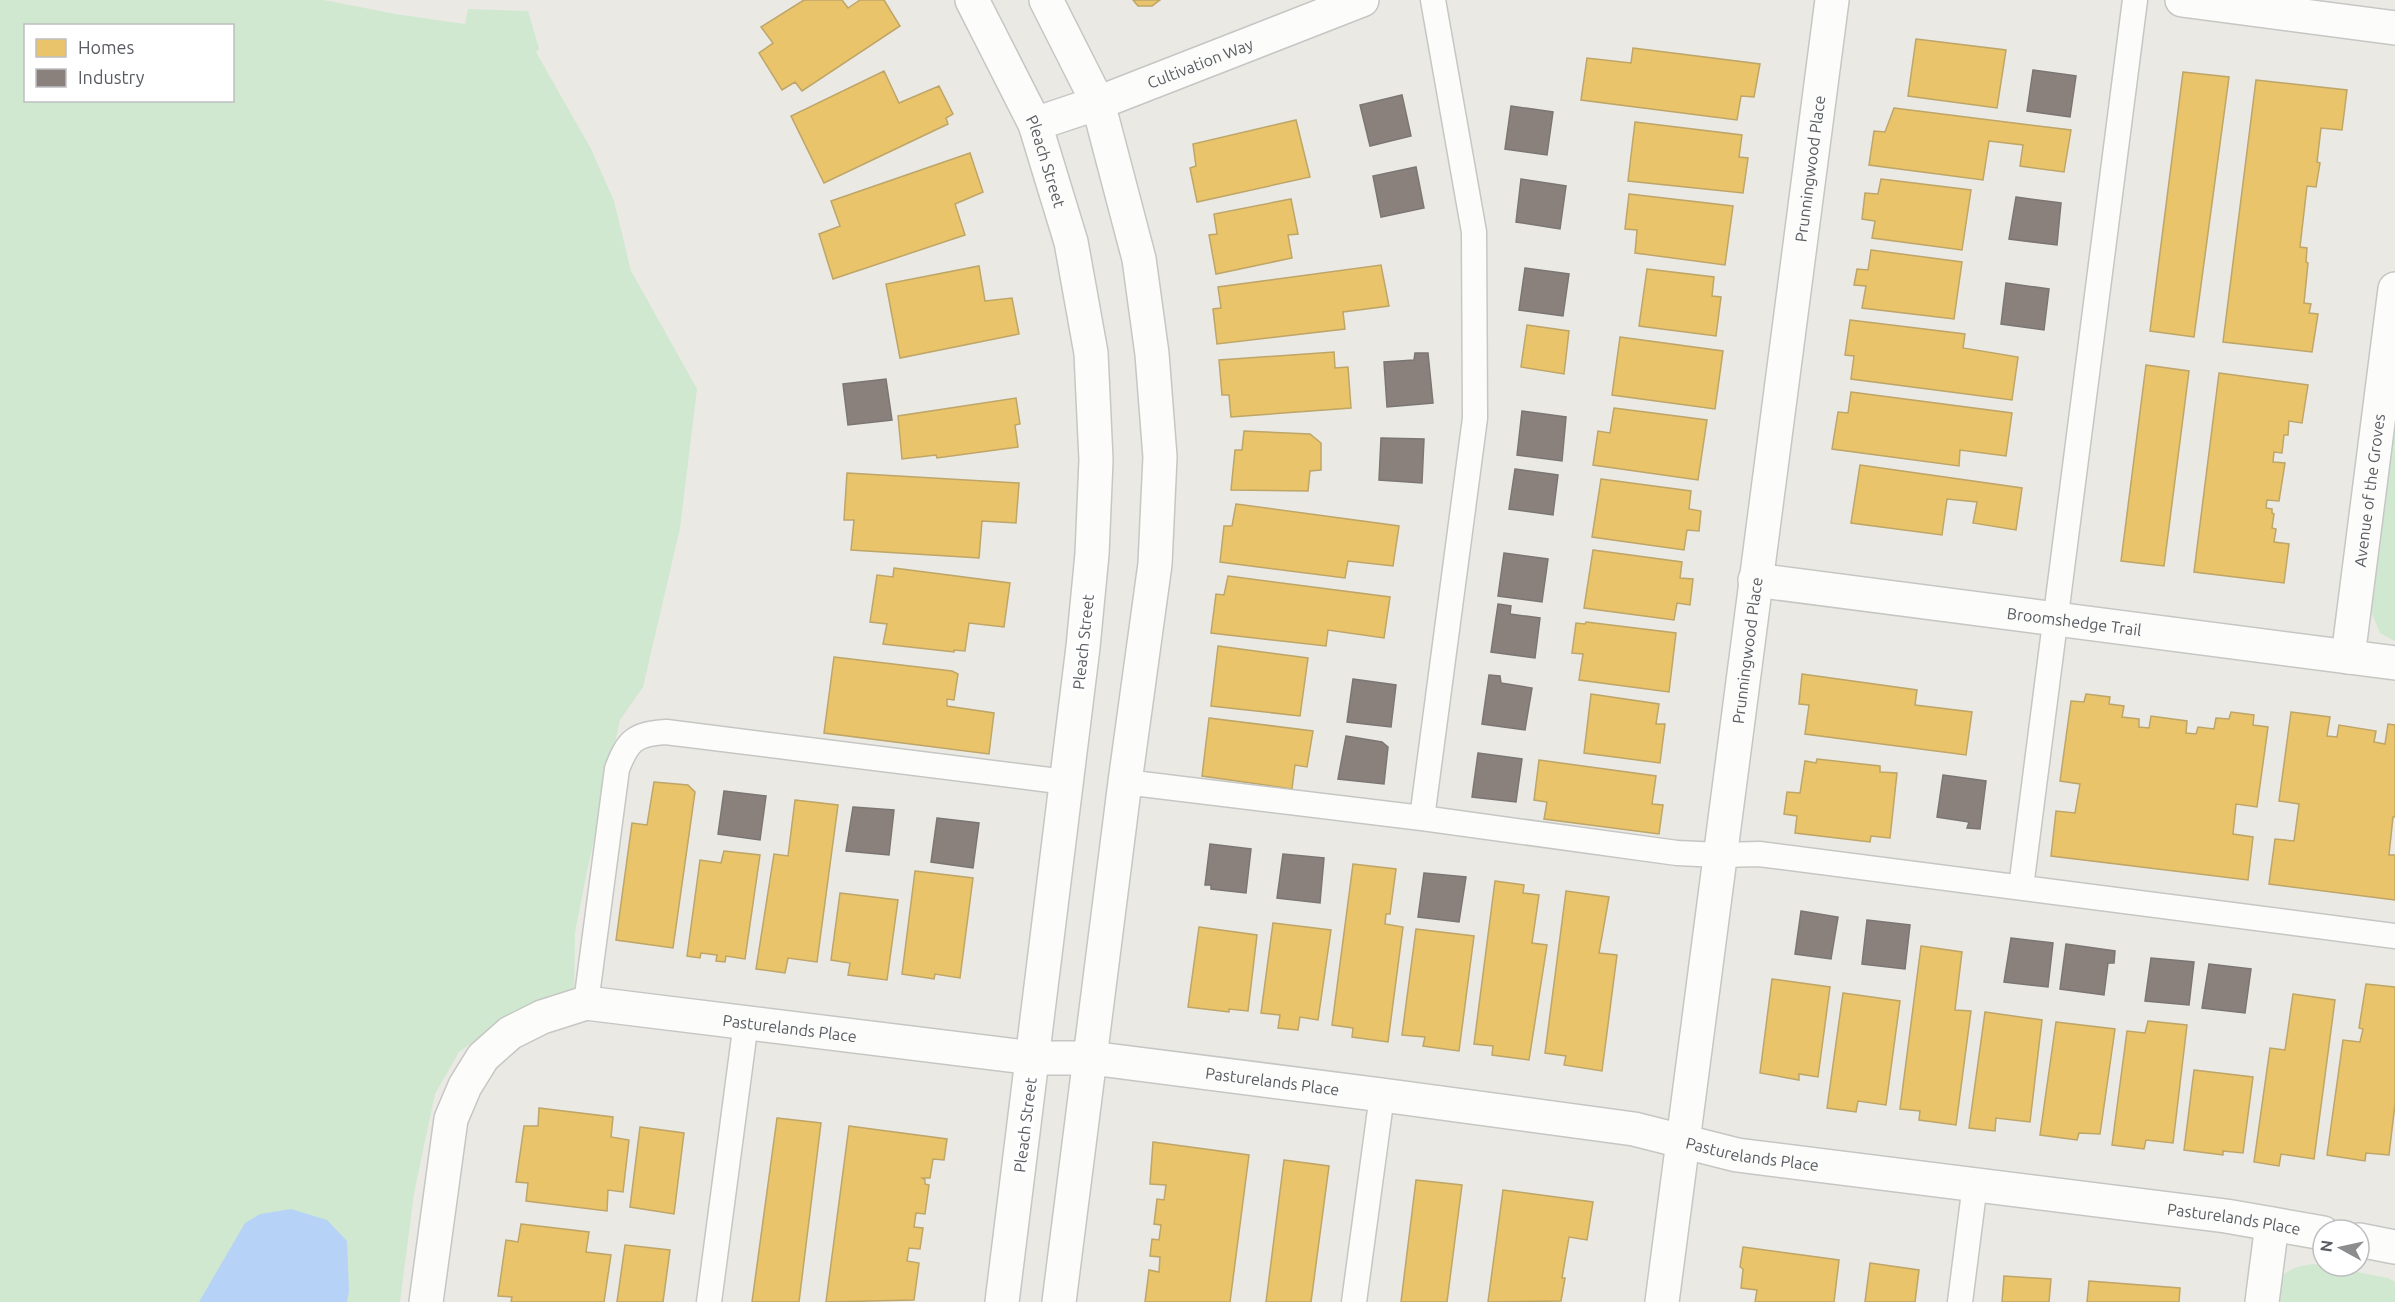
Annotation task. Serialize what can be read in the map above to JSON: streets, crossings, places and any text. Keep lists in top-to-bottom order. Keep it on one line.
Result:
{"streets":{"street":["Cultivation Way","Pleach Street","Prunningwood Place","Avenue of the Groves","Broomshedge Trail","Pasturelands Place"]},"crossings":[["Cultivation Way","Pleach Street"],["Pleach Street","Pasturelands Place"],["Prunningwood Place","Broomshedge Trail"],["Prunningwood Place","Pasturelands Place"],["Avenue of the Groves","Broomshedge Trail"]],"legend":["Homes","Industry"],"north":"left"}
